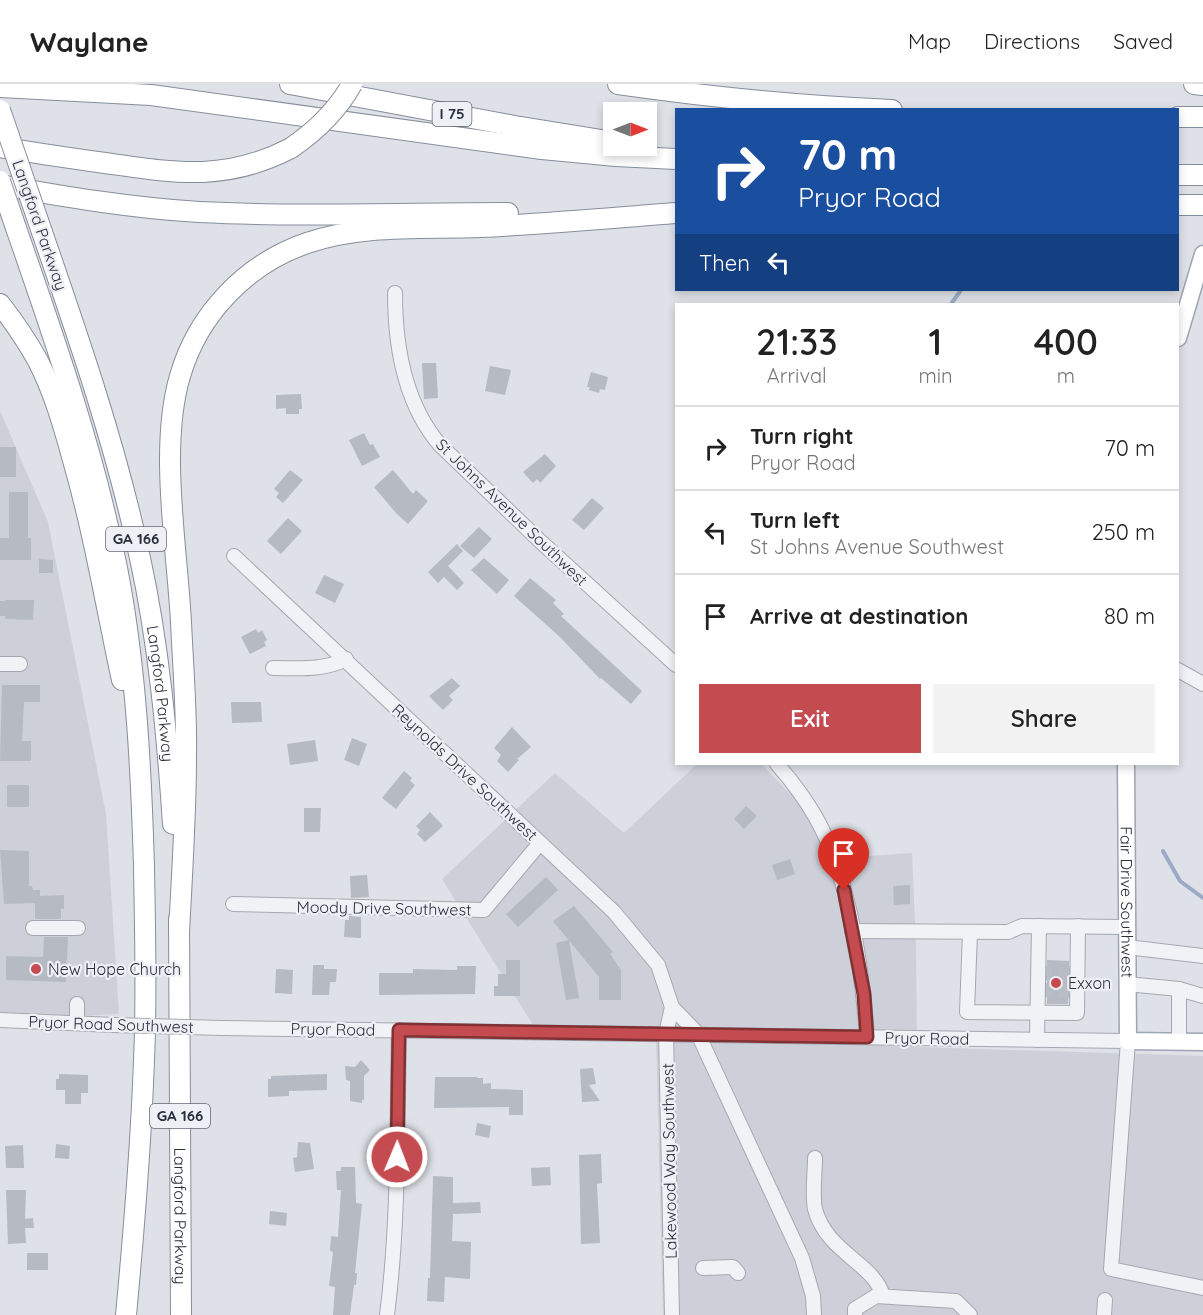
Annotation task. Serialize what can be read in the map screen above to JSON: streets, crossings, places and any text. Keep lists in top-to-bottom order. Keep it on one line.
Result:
{"streets":{"highway":["I 75","Langford Parkway","GA 166"],"main road":["Fair Drive Southwest"],"street":["St Johns Avenue Southwest","Reynolds Drive Southwest","Moody Drive Southwest","Pryor Road Southwest","Pryor Road","Lakewood Way Southwest"]},"crossings":[["Reynolds Drive Southwest","Moody Drive Southwest"],["Reynolds Drive Southwest","Lakewood Way Southwest"],["Fair Drive Southwest","Pryor Road"],["Pryor Road Southwest","Pryor Road"],["Pryor Road","Lakewood Way Southwest"]],"places":["New Hope Church","Exxon"],"north":"right","page":{"header":"Waylane","nav":["Map","Directions","Saved"],"turn":["70 m","Pryor Road"],"then":"Then","eta":["21:33","Arrival","1","min","400","m"],"list":[{"name":"Turn right","note":"Pryor Road","value":"70 m"},{"name":"Turn left","note":"St Johns Avenue Southwest","value":"250 m"},{"name":"Arrive at destination","value":"80 m"}],"buttons":["Exit","Share"]}}
